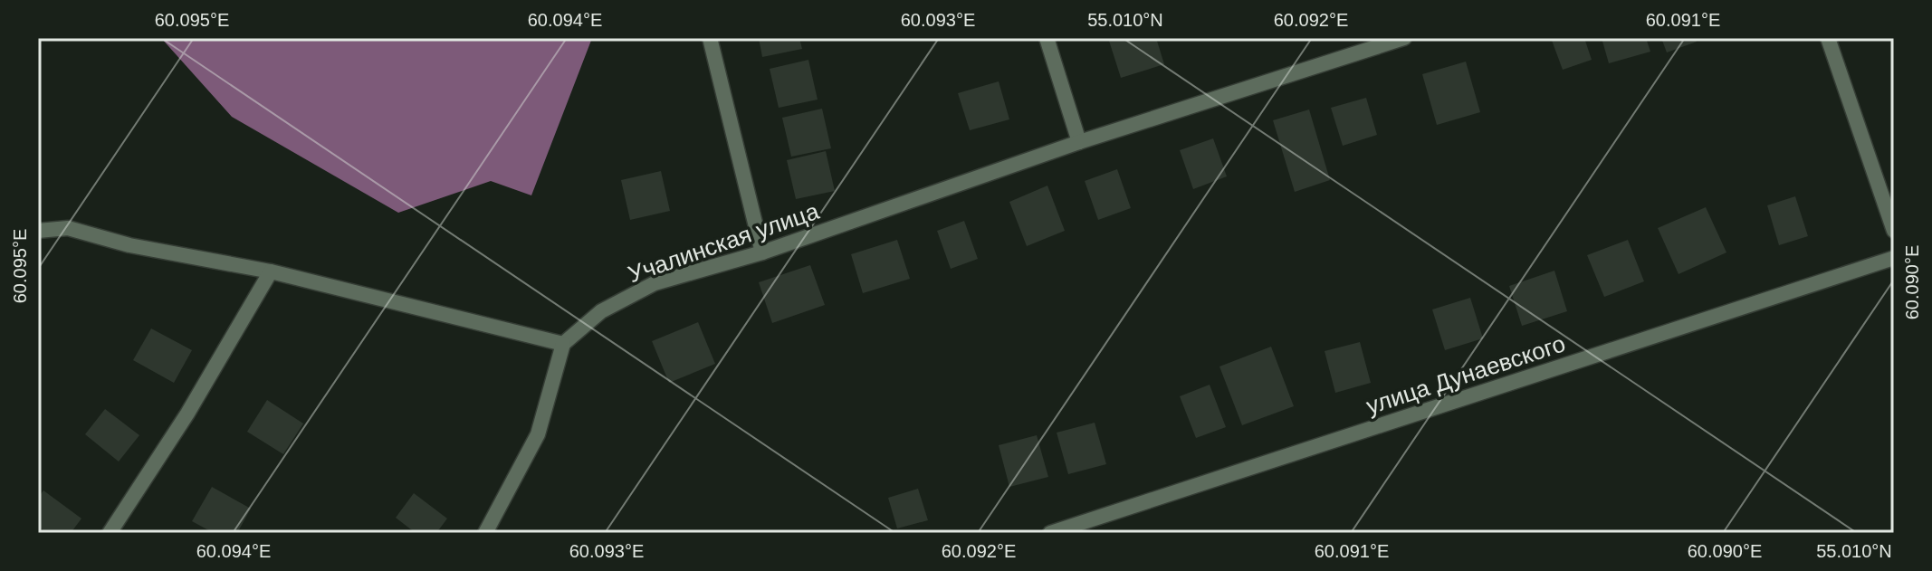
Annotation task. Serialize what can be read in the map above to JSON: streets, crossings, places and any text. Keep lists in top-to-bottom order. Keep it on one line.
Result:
{"streets":{"street":["Учалинская улица","улица Дунаевского"]},"coordinates":["60.095°E","60.094°E","60.093°E","55.010°N","60.092°E","60.091°E","60.090°E"]}
